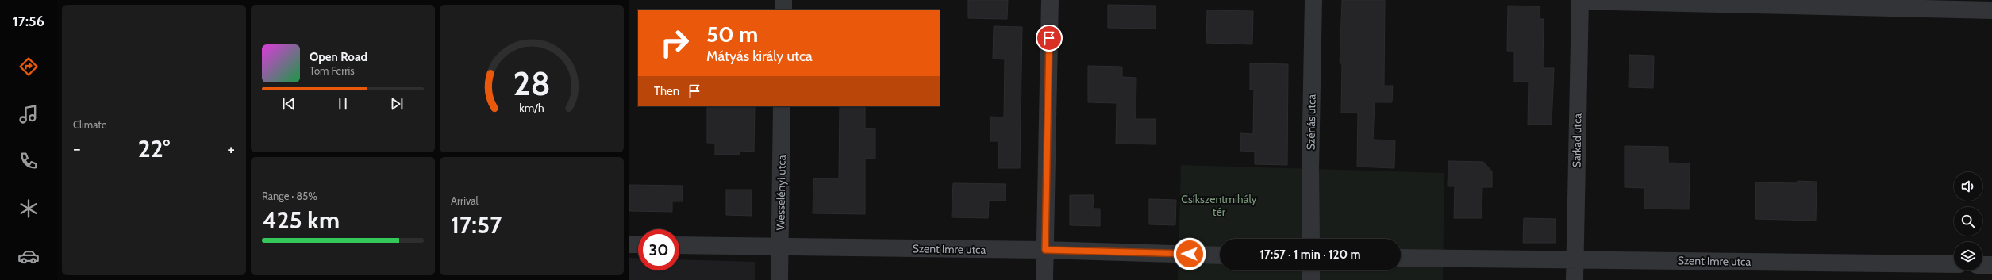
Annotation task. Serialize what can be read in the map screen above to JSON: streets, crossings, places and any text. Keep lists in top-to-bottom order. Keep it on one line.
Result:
{"streets":{"street":["Szénás utca","Sarkad utca","Wesselényi utca","Szent Imre utca"]},"crossings":[["Sarkad utca","Szent Imre utca"],["Wesselényi utca","Szent Imre utca"]],"parks":["Csíkszentmihály tér"],"page":{"tabs":"17:56","tile":["Climate",["Range · 85%","425 km"],["Arrival","17:57"]],"turn":["50 m","Mátyás király utca"],"song":["Open Road","Tom Ferris"],"then":"Then","heat":["−","22°","+"],"limit":"30","trip":"17:57 · 1 min · 120 m","gauge":["28","km/h"]}}
